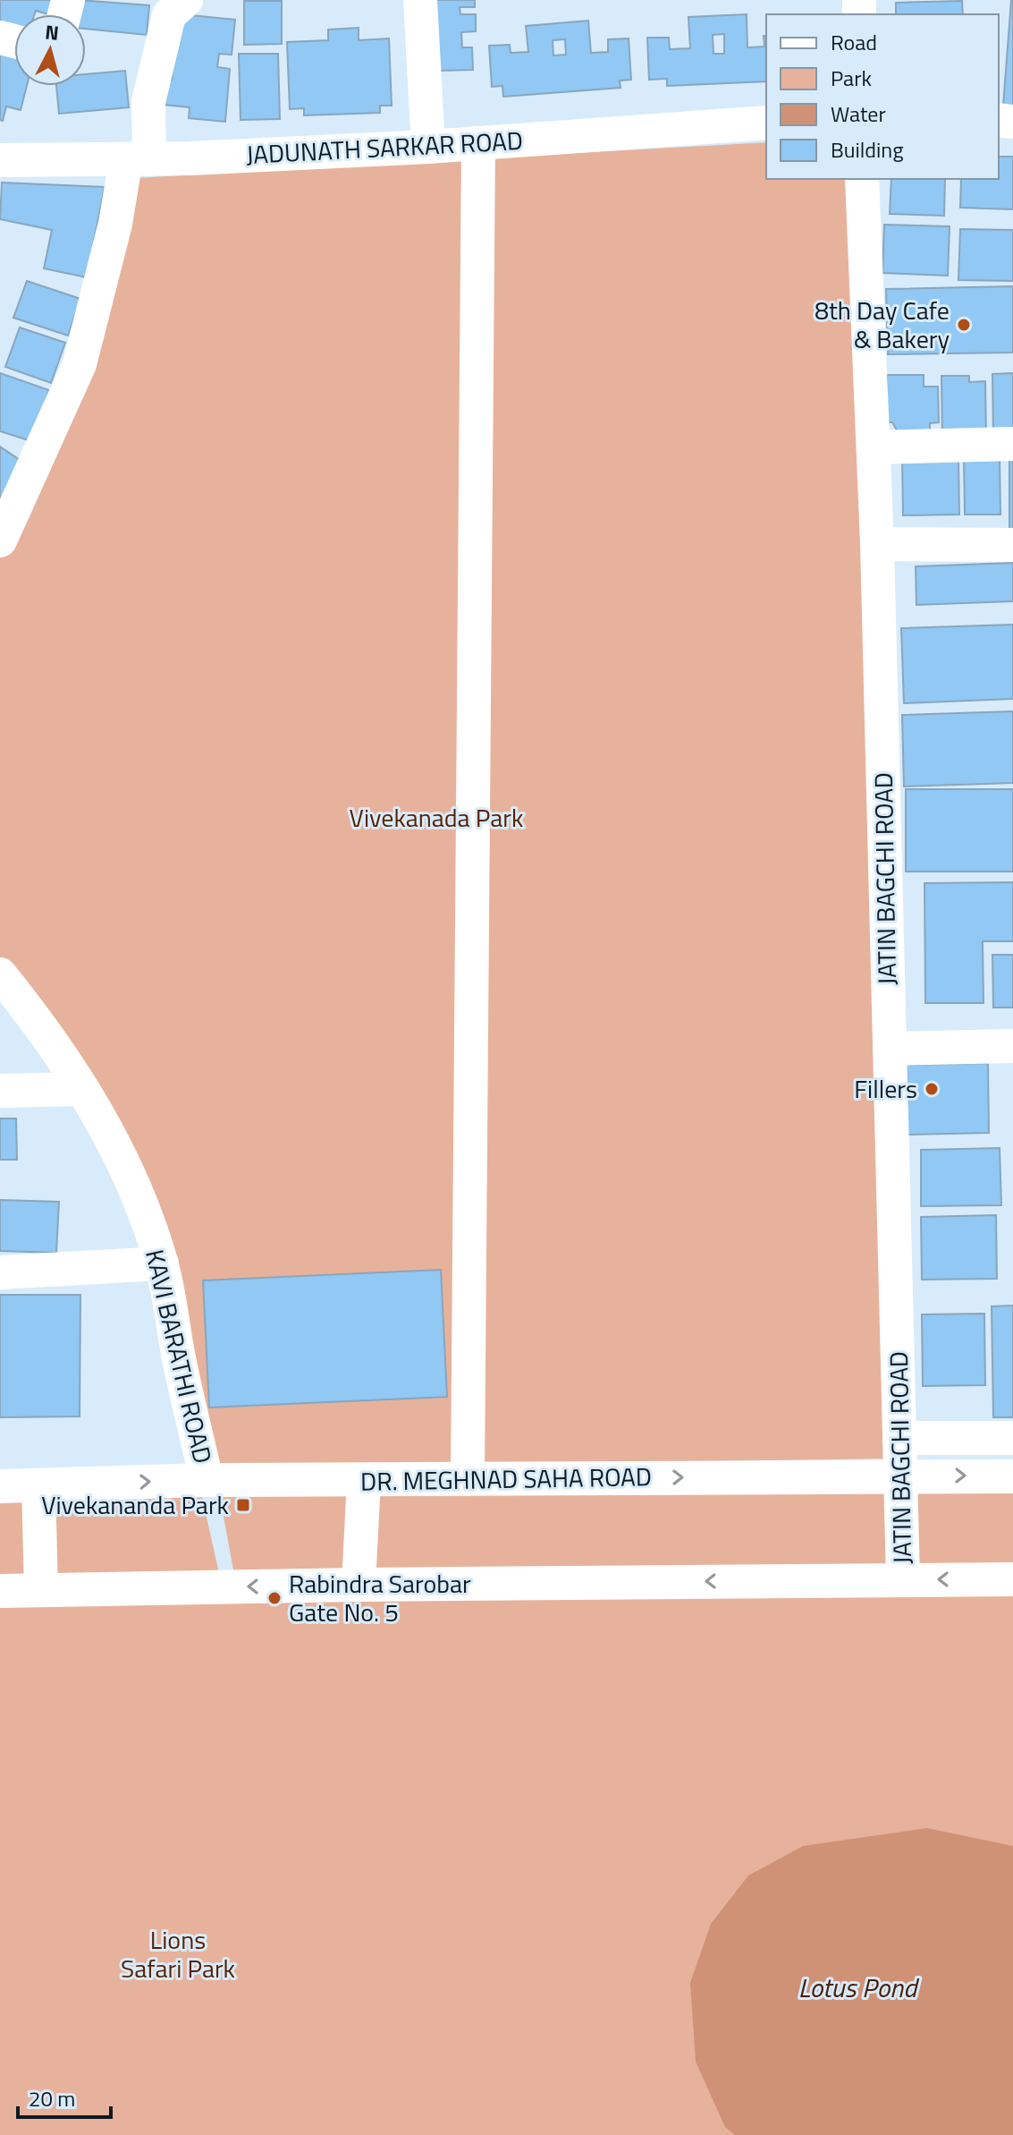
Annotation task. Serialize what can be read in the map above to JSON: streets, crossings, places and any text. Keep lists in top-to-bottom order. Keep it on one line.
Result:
{"streets":{"street":["JADUNATH SARKAR ROAD","JATIN BAGCHI ROAD","KAVI BARATHI ROAD","DR. MEGHNAD SAHA ROAD"]},"crossings":[["JATIN BAGCHI ROAD","DR. MEGHNAD SAHA ROAD"],["KAVI BARATHI ROAD","DR. MEGHNAD SAHA ROAD"]],"water":["Lotus Pond"],"parks":["Vivekanada Park","Lions Safari Park"],"places":{"other":["8th Day Cafe & Bakery","Fillers","Rabindra Sarobar Gate No. 5"],"transit":["Vivekananda Park"]},"legend":["Road","Park","Water","Building"],"scale_bar":"20 m","north":"top"}
